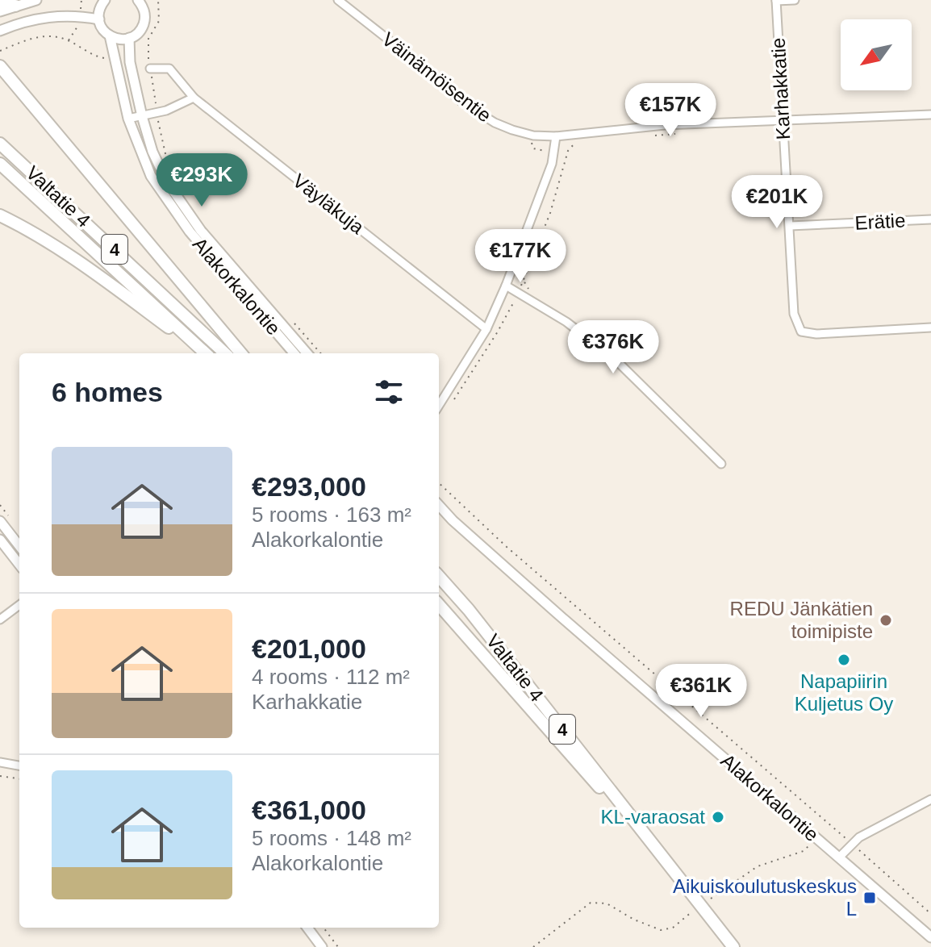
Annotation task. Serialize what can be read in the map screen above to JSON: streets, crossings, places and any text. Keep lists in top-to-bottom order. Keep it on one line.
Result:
{"streets":{"highway":["Valtatie 4","4"],"street":["Väinämöisentie","Karhakkatie","Väyläkuja","Erätie","Alakorkalontie"]},"crossings":[["Väinämöisentie","Karhakkatie"],["Karhakkatie","Erätie"]],"places":{"other":["REDU Jänkätien toimipiste","Napapiirin Kuljetus Oy","KL-varaosat"],"transit":["Aikuiskoulutuskeskus L"]},"north":"bottom left","page":{"price":["€157K","€293K","€201K","€177K","€376K","€361K"],"heading":"6 homes","list":[{"name":"€293,000","note":"5 rooms · 163 m² · Alakorkalontie"},{"name":"€201,000","note":"4 rooms · 112 m² · Karhakkatie"},{"name":"€361,000","note":"5 rooms · 148 m² · Alakorkalontie"}]}}
